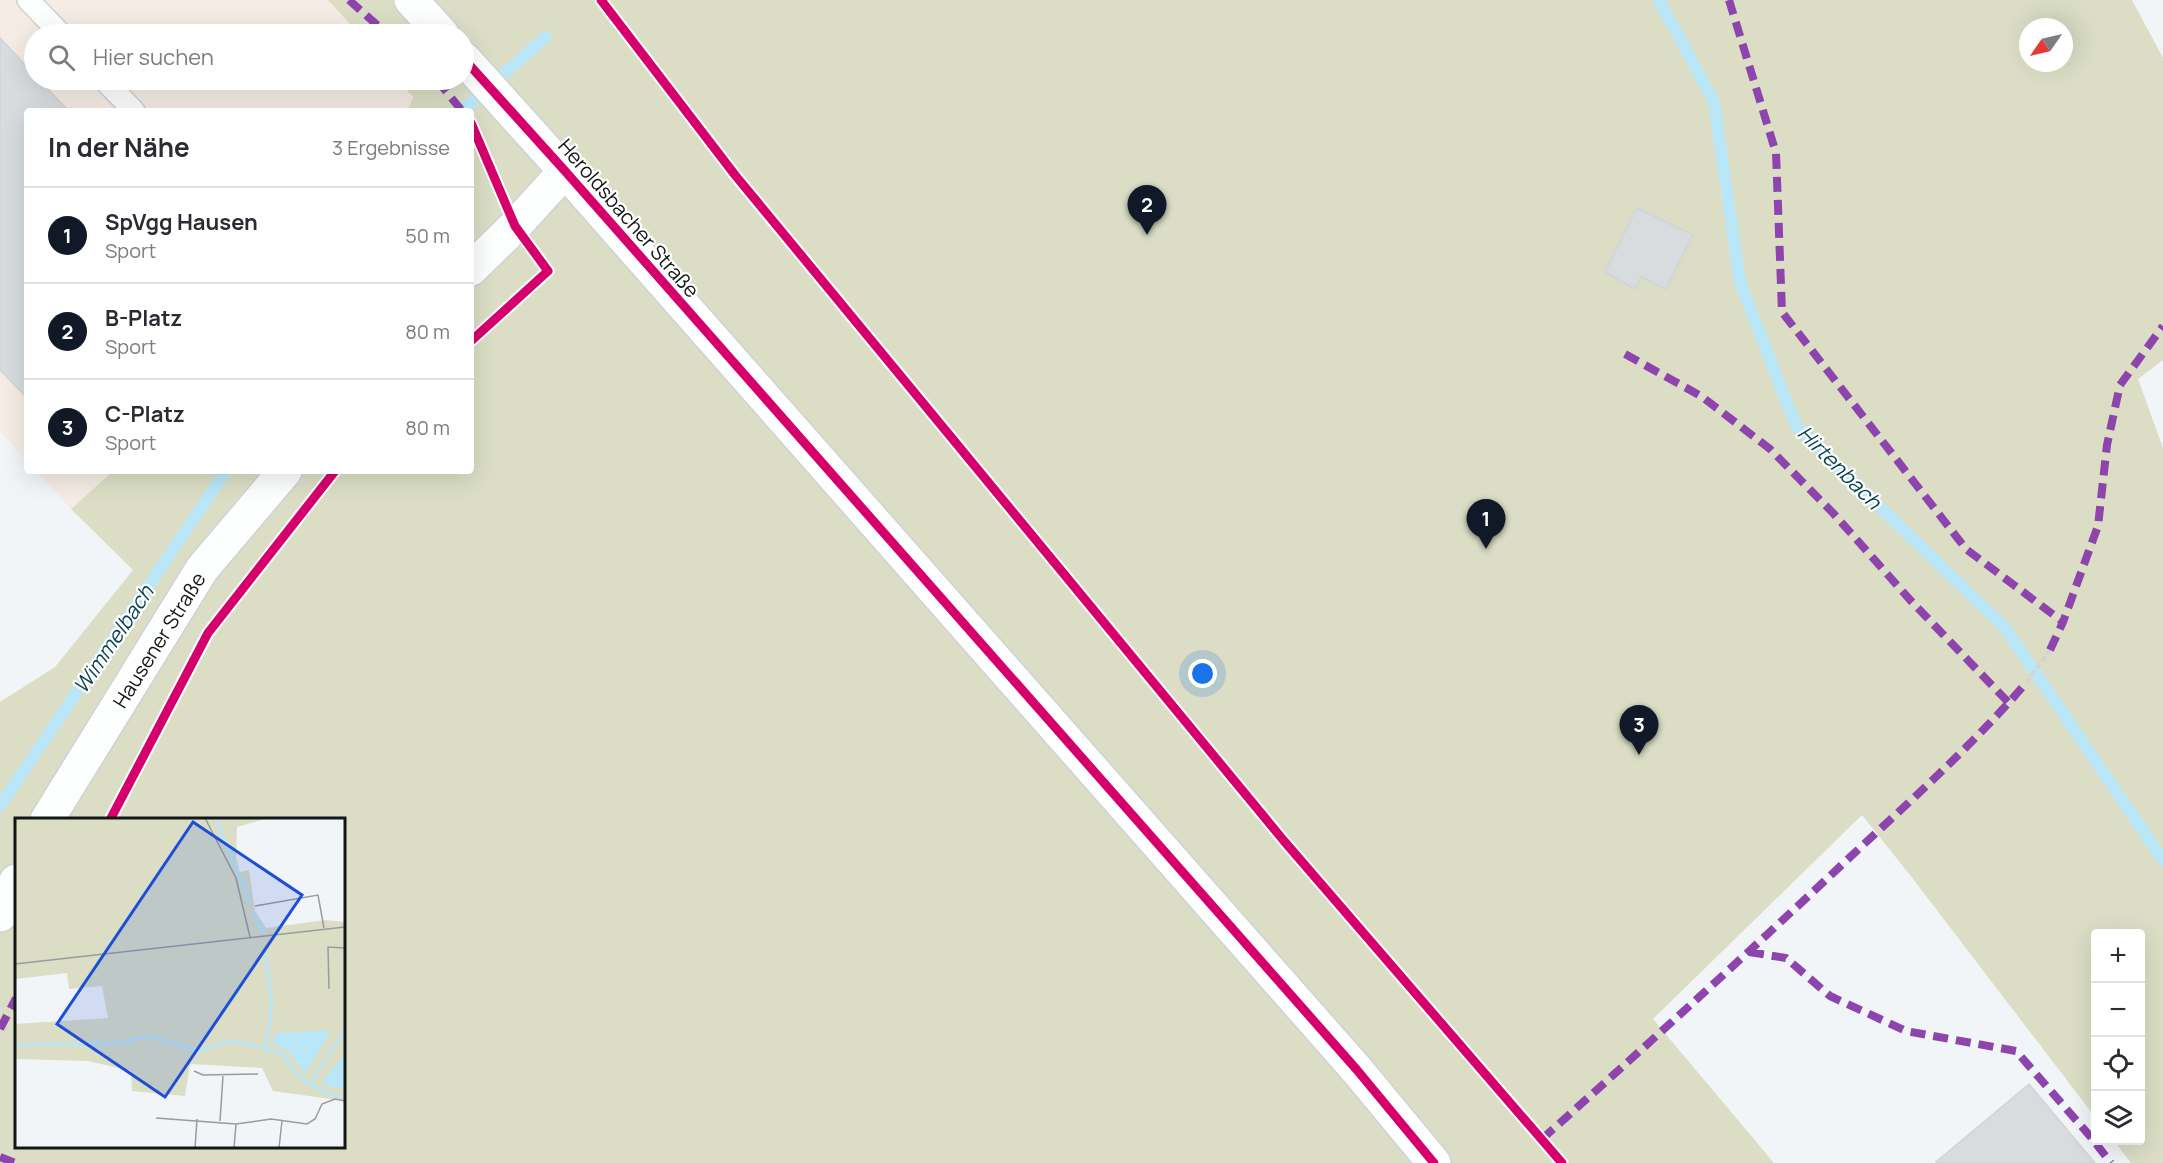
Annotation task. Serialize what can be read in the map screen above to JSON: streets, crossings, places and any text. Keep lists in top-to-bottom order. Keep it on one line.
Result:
{"streets":{"street":["Heroldsbacher Straße","Hausener Straße"]},"water":["Hirtenbach","Wimmelbach"],"north":"bottom left","page":{"search":"Hier suchen","heading":["In der Nähe","3 Ergebnisse"],"pins":["2","1","3"],"list":[{"mark":"1","name":"SpVgg Hausen","note":"Sport","value":"50 m"},{"mark":"2","name":"B-Platz","note":"Sport","value":"80 m"},{"mark":"3","name":"C-Platz","note":"Sport","value":"80 m"}],"map_buttons":["+","−"]}}
